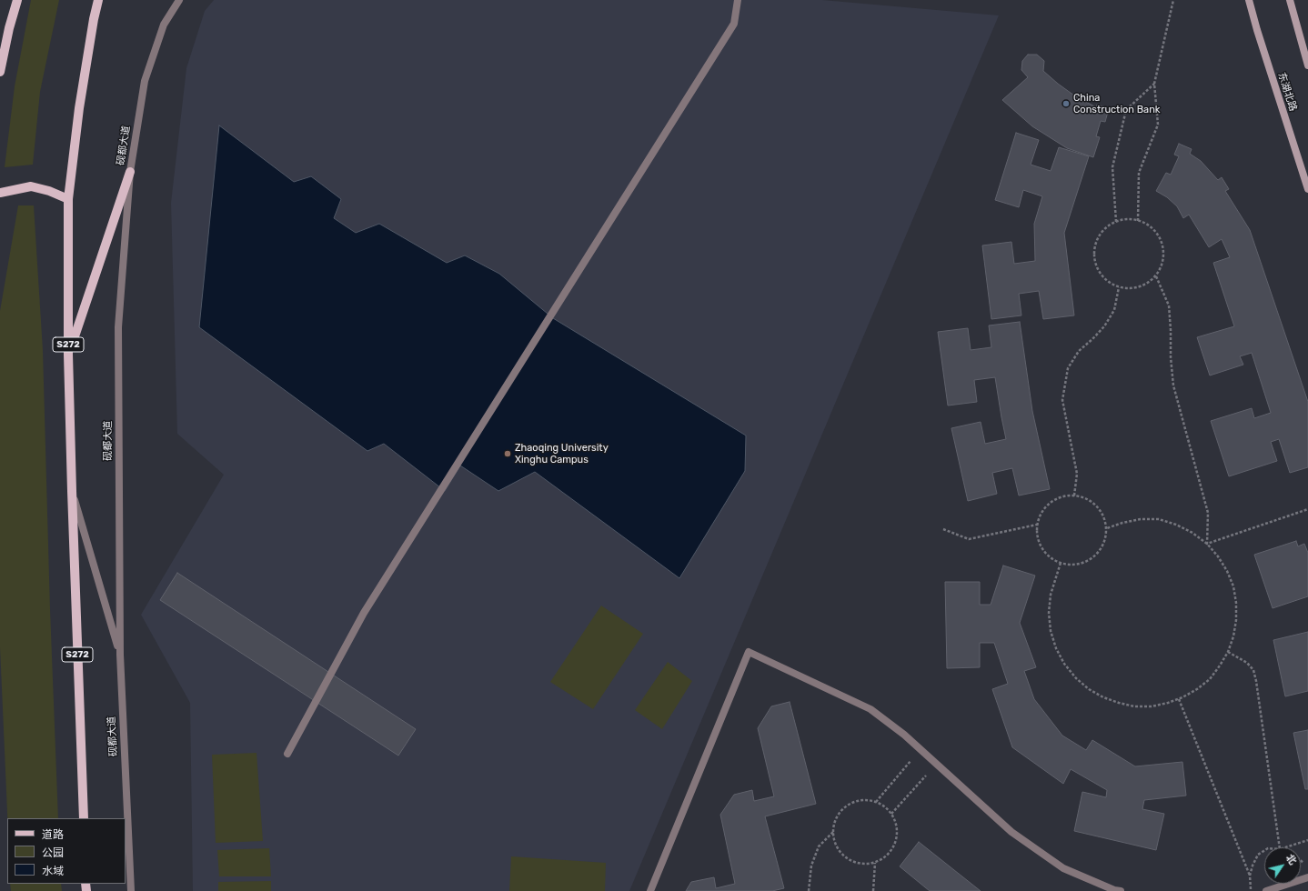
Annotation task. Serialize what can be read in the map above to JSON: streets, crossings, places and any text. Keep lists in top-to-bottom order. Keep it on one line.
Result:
{"streets":{"main road":["东湖北路","S272"],"street":["砚都大道"]},"places":["China Construction Bank","Zhaoqing University Xinghu Campus"],"legend":["道路","公园","水域"],"north":"top right"}
